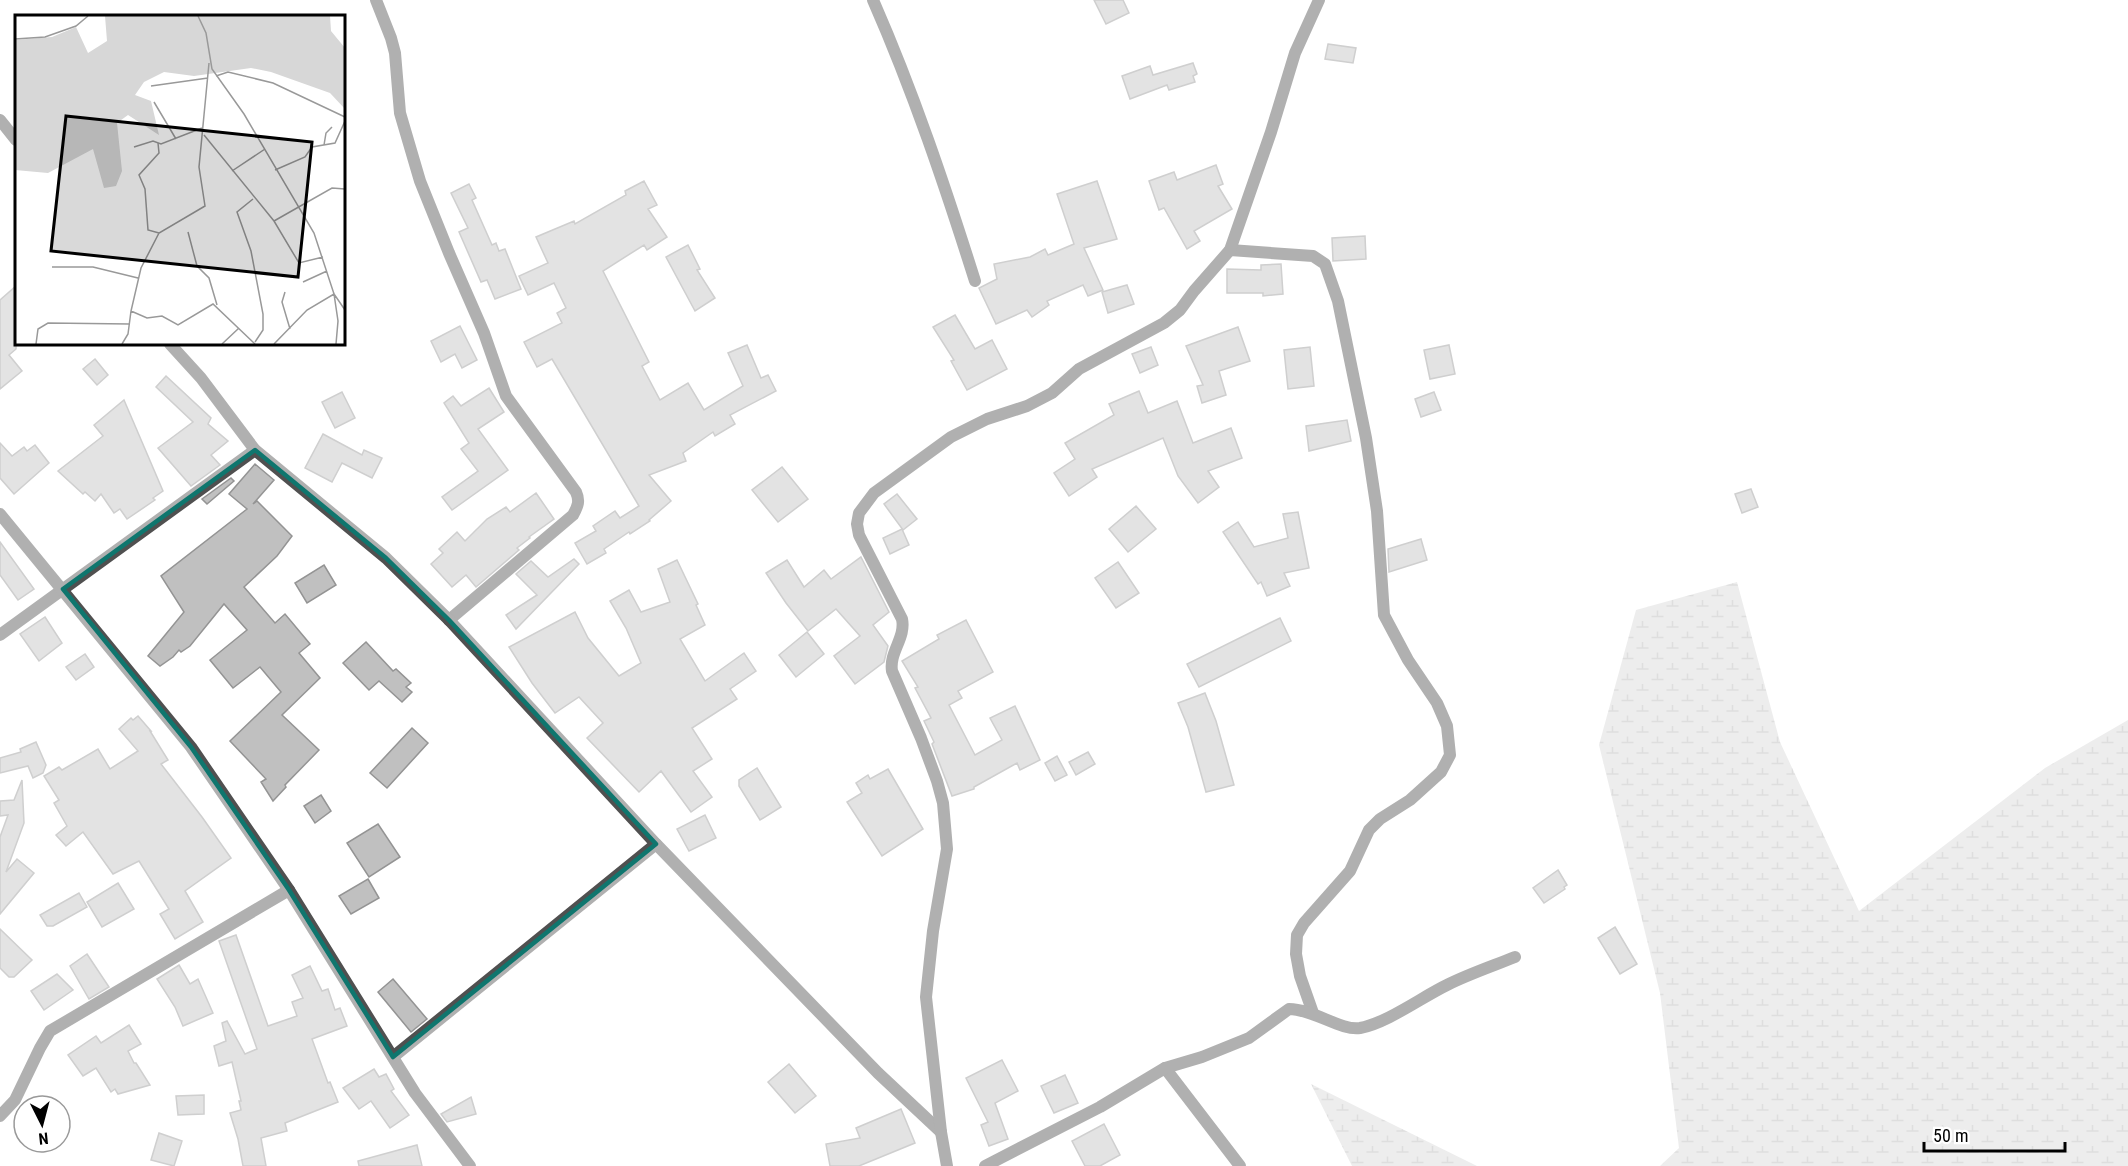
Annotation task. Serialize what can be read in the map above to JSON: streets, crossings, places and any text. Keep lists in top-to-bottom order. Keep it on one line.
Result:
{"scale_bar":"50 m","north":"bottom"}
